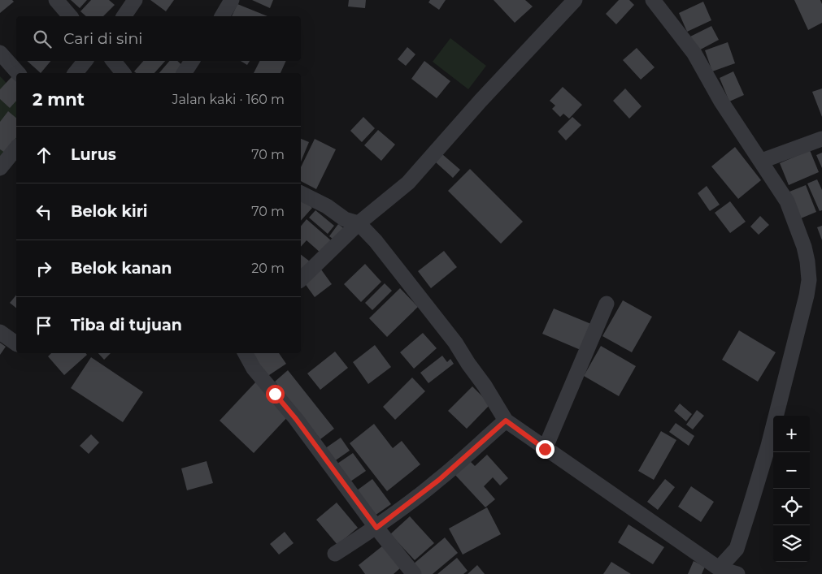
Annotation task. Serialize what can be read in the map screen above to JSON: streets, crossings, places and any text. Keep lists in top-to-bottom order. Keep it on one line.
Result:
{"page":{"search":"Cari di sini","heading":["2 mnt","Jalan kaki · 160 m"],"list":[["Lurus","70 m"],["Belok kiri","70 m"],["Belok kanan","20 m"],"Tiba di tujuan"],"map_buttons":["+","−"]}}
